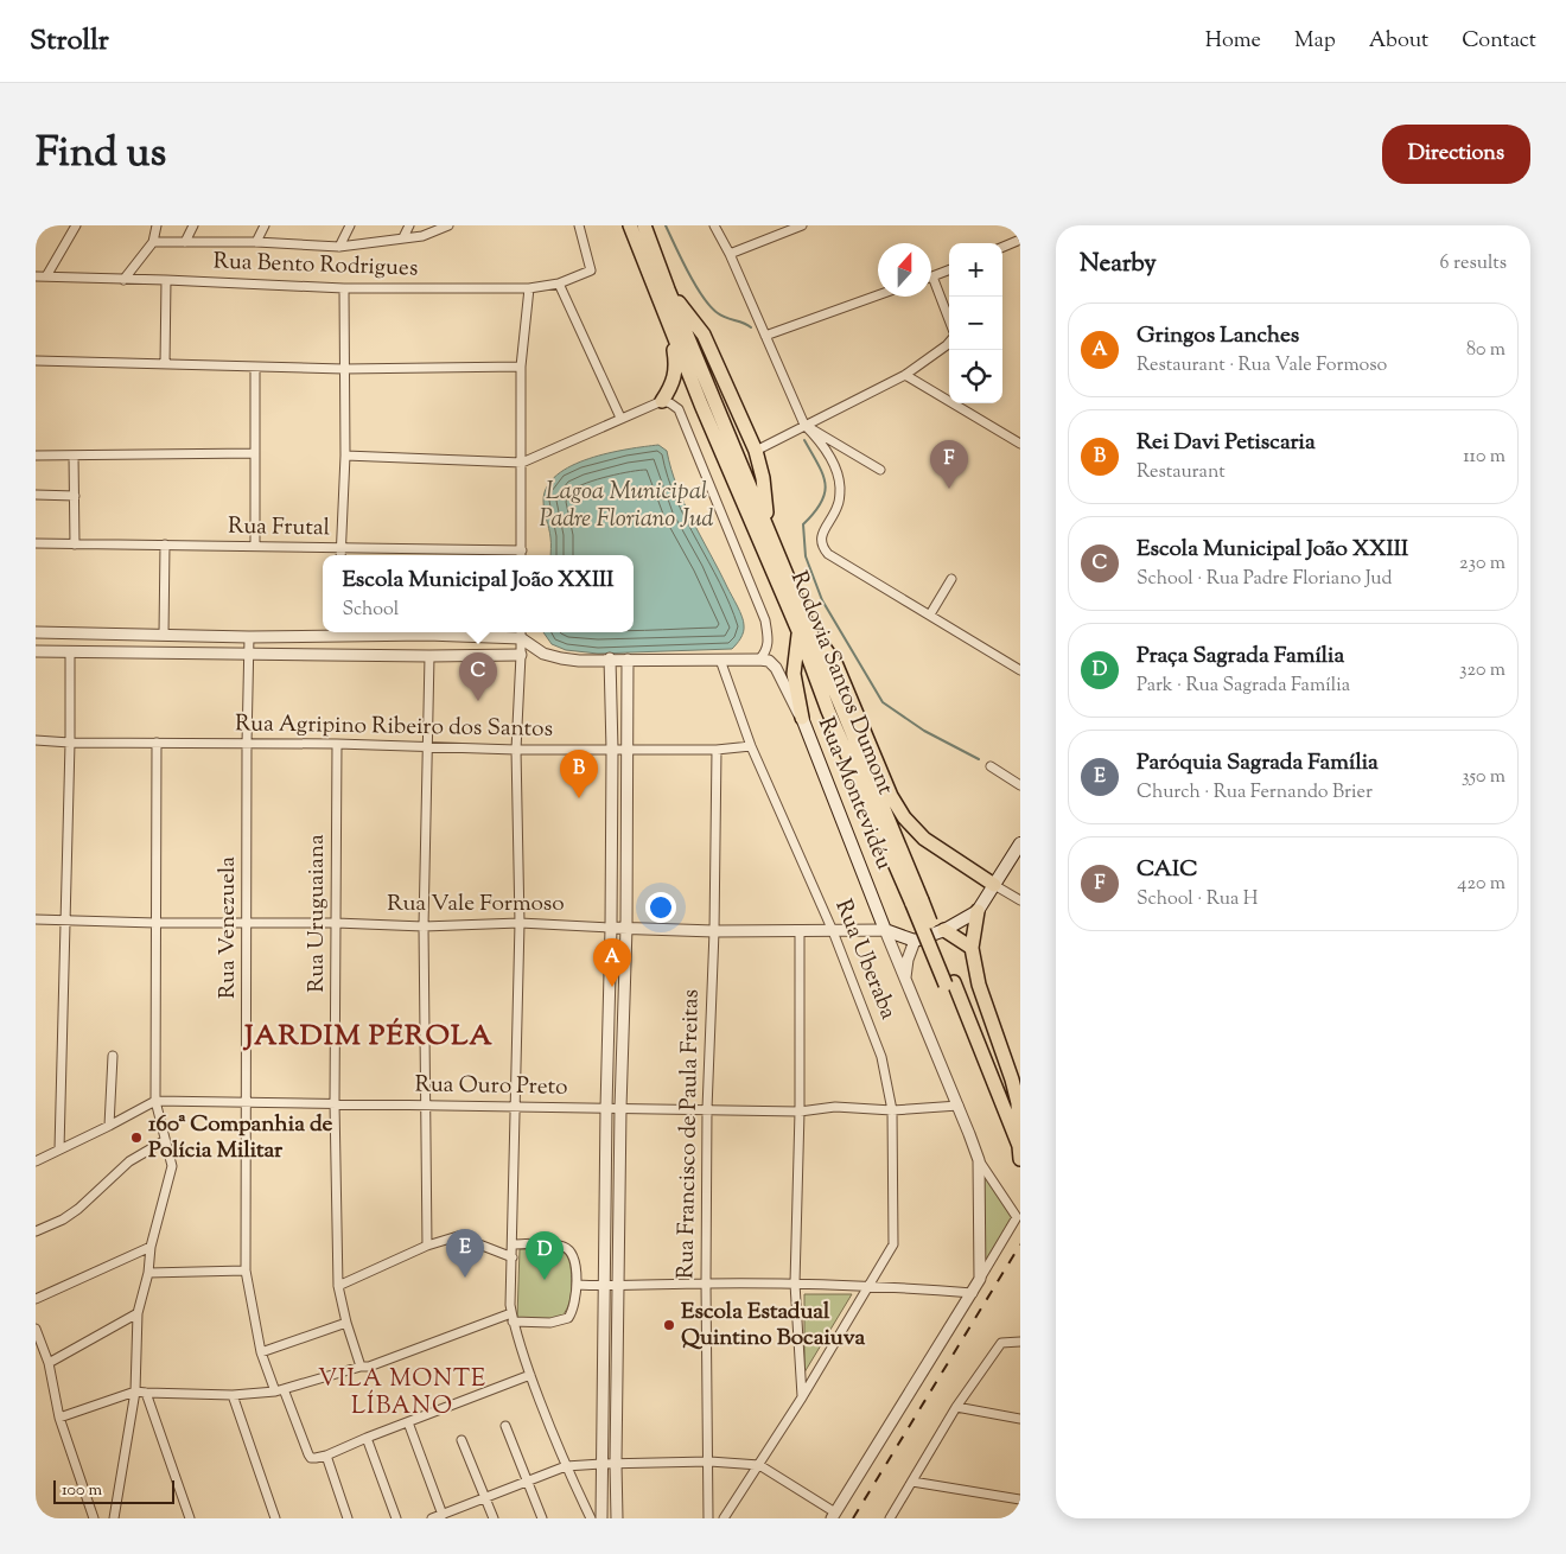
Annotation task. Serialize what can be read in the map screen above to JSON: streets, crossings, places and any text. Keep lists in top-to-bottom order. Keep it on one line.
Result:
{"streets":{"highway":["Rodovia Santos Dumont"],"main road":["Rua Montevidéu","Rua Vale Formoso"],"street":["Rua Bento Rodrigues","Rua Frutal","Rua Agripino Ribeiro dos Santos","Rua Uruguaiana","Rua Venezuela","Rua Uberaba","Rua Ouro Preto","Rua Francisco de Paula Freitas"]},"crossings":[["Rua Agripino Ribeiro dos Santos","Rua Uruguaiana"],["Rua Agripino Ribeiro dos Santos","Rua Venezuela"],["Rua Agripino Ribeiro dos Santos","Rua Uberaba"],["Rua Agripino Ribeiro dos Santos","Rua Francisco de Paula Freitas"],["Rua Montevidéu","Rua Vale Formoso"],["Rua Montevidéu","Rua Ouro Preto"],["Rua Vale Formoso","Rua Uruguaiana"],["Rua Vale Formoso","Rua Venezuela"],["Rua Vale Formoso","Rua Uberaba"],["Rua Vale Formoso","Rua Francisco de Paula Freitas"],["Rua Uruguaiana","Rua Ouro Preto"],["Rua Venezuela","Rua Ouro Preto"],["Rua Uberaba","Rua Ouro Preto"],["Rua Ouro Preto","Rua Francisco de Paula Freitas"]],"districts":["JARDIM PÉROLA","VILA MONTE LÍBANO"],"water":["Lagoa Municipal Padre Floriano Jud"],"places":["160ª Companhia de Polícia Militar","Escola Estadual Quintino Bocaiuva"],"scale_bar":"100 m","north":"top","page":{"header":"Strollr","nav":["Home","Map","About","Contact"],"title":"Find us","buttons":"Directions","heading":["Nearby","6 results"],"map_buttons":["+","−"],"list":[{"mark":"A","name":"Gringos Lanches","note":"Restaurant · Rua Vale Formoso","value":"80 m"},{"mark":"B","name":"Rei Davi Petiscaria","note":"Restaurant","value":"110 m"},{"mark":"C","name":"Escola Municipal João XXIII","note":"School · Rua Padre Floriano Jud","value":"230 m"},{"mark":"D","name":"Praça Sagrada Família","note":"Park · Rua Sagrada Família","value":"320 m"},{"mark":"E","name":"Paróquia Sagrada Família","note":"Church · Rua Fernando Brier","value":"350 m"},{"mark":"F","name":"CAIC","note":"School · Rua H","value":"420 m"}],"pins":["F","C","B","A","E","D"],"popup":["Escola Municipal João XXIII","School"],"scale":"100 m"}}
